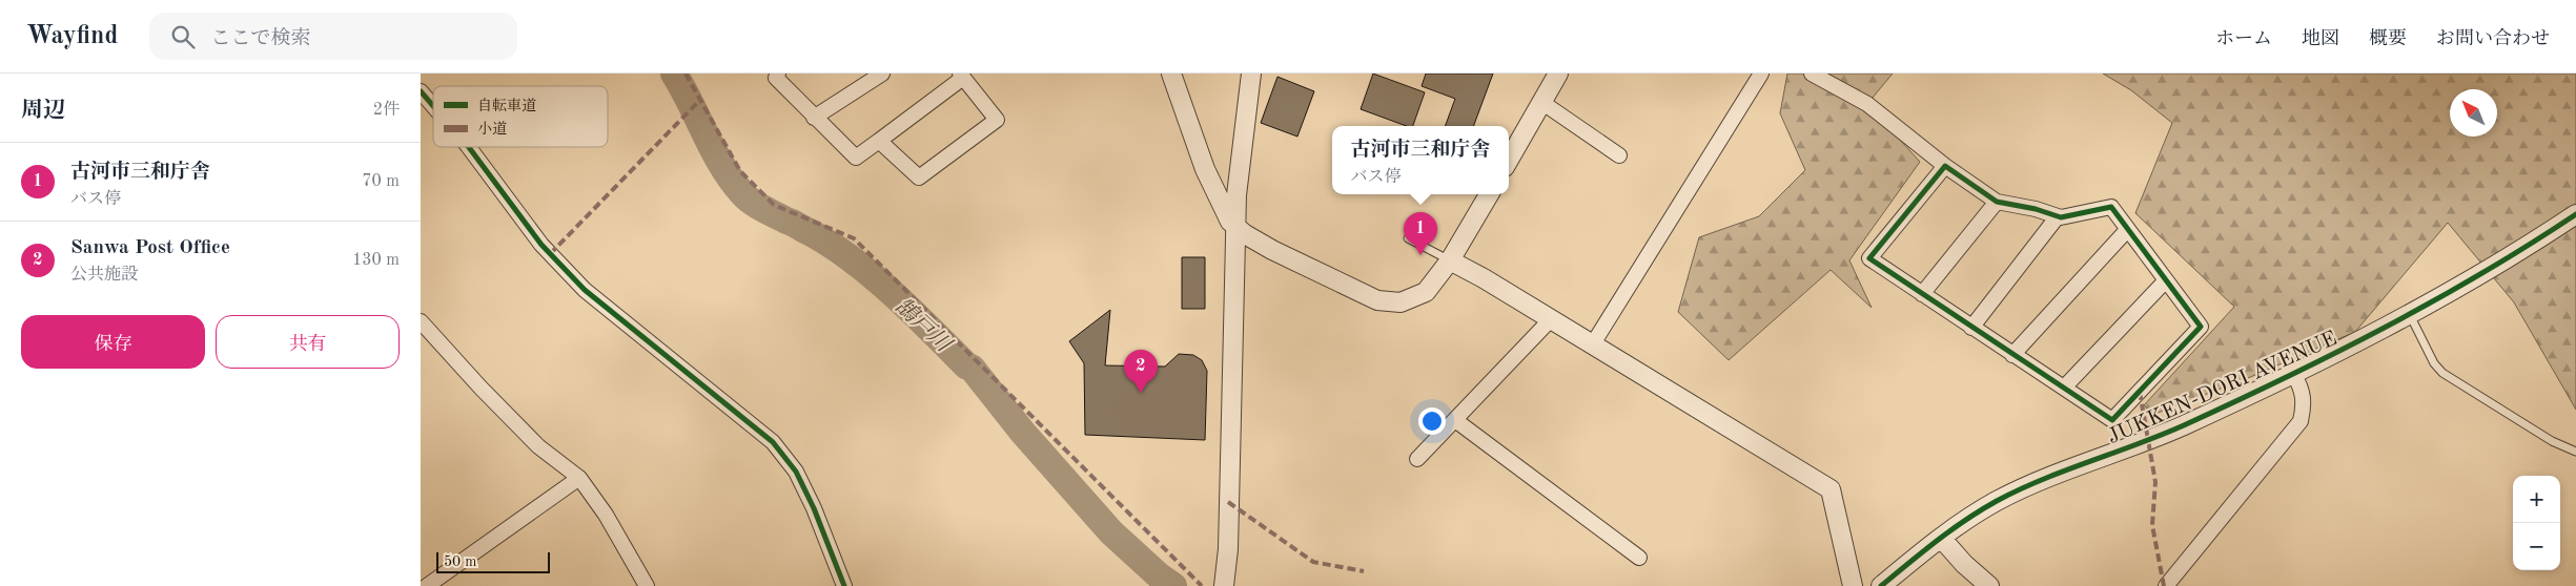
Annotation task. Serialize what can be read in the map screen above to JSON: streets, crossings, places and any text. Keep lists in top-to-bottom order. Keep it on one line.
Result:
{"streets":{"street":["JUKKEN-DORI AVENUE"]},"water":["鵠戸川"],"legend":["自転車道","小道"],"scale_bar":"50 m","north":"top left","page":{"header":"Wayfind","search":"ここで検索","nav":["ホーム","地図","概要","お問い合わせ"],"heading":["周辺","2件"],"popup":["古河市三和庁舎","バス停"],"list":[{"mark":"1","name":"古河市三和庁舎","note":"バス停","value":"70 m"},{"mark":"2","name":"Sanwa Post Office","note":"公共施設","value":"130 m"}],"pins":["1","2"],"buttons":["保存","共有"],"map_buttons":["+","−"],"scale":"50 m"}}
